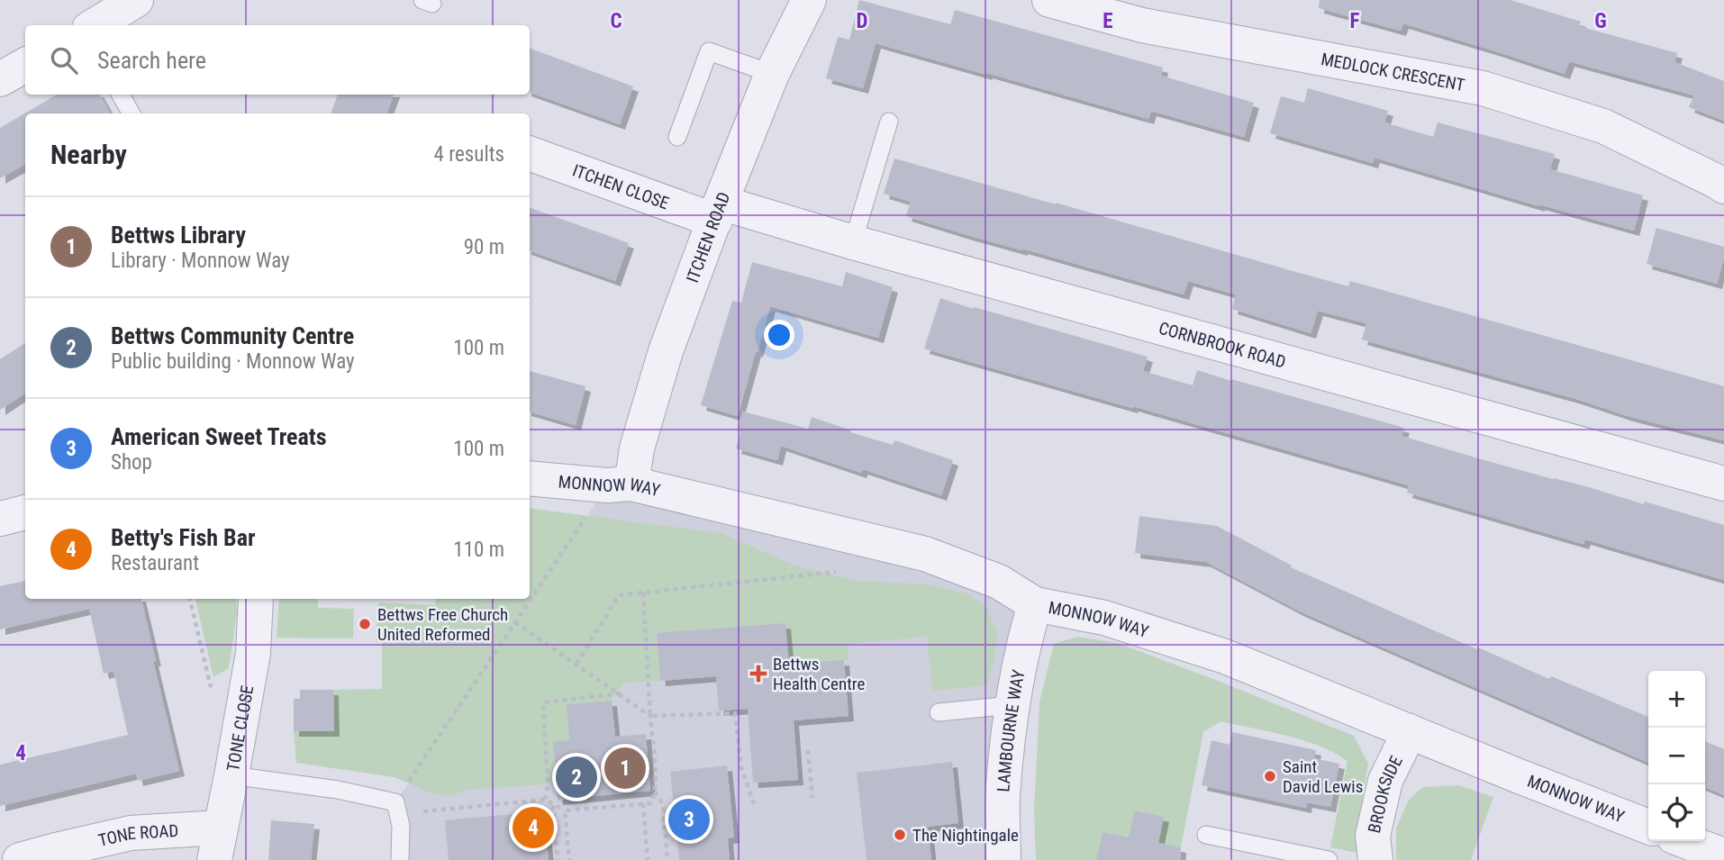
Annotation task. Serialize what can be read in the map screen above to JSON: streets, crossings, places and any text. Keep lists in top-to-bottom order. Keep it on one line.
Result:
{"streets":{"street":["MEDLOCK CRESCENT","ITCHEN CLOSE","ITCHEN ROAD","CORNBROOK ROAD","MONNOW WAY","TONE CLOSE","LAMBOURNE WAY","BROOKSIDE","TONE ROAD"]},"crossings":[["ITCHEN CLOSE","ITCHEN ROAD"],["ITCHEN CLOSE","CORNBROOK ROAD"],["ITCHEN ROAD","CORNBROOK ROAD"],["ITCHEN ROAD","MONNOW WAY"],["MONNOW WAY","LAMBOURNE WAY"],["MONNOW WAY","BROOKSIDE"],["TONE CLOSE","TONE ROAD"]],"places":{"other":["Bettws Free Church United Reformed","Saint David Lewis","The Nightingale"],"health":["Bettws Health Centre"]},"page":{"search":"Search here","heading":["Nearby","4 results"],"list":[{"mark":"1","name":"Bettws Library","note":"Library · Monnow Way","value":"90 m"},{"mark":"2","name":"Bettws Community Centre","note":"Public building · Monnow Way","value":"100 m"},{"mark":"3","name":"American Sweet Treats","note":"Shop","value":"100 m"},{"mark":"4","name":"Betty's Fish Bar","note":"Restaurant","value":"110 m"}],"map_buttons":["+","−"],"pins":["1","2","3","4"]},"grid":{"columns":["C","D","E","F","G"],"rows":["4"]}}
